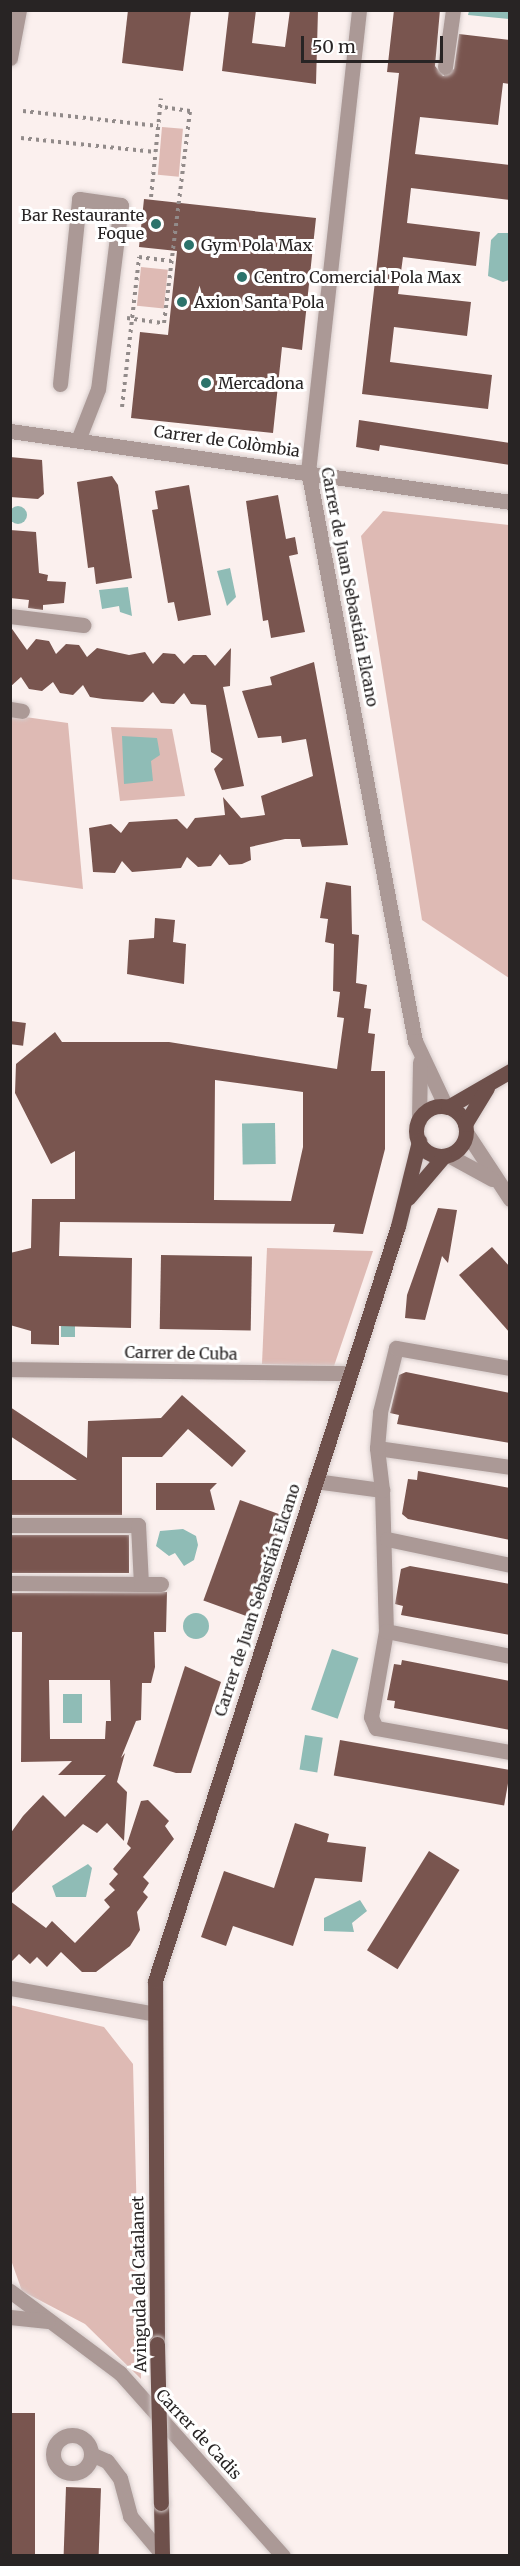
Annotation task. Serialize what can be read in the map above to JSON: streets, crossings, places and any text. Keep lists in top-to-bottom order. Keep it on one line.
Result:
{"streets":{"main road":["Carrer de Juan Sebastián Elcano","Avinguda del Catalanet"],"street":["Carrer de Colòmbia","Carrer de Cuba","Carrer de Cadis"]},"crossings":[["Carrer de Colòmbia","Carrer de Juan Sebastián Elcano"],["Carrer de Juan Sebastián Elcano","Carrer de Cuba"],["Carrer de Juan Sebastián Elcano","Avinguda del Catalanet"]],"places":["Bar Restaurante Foque","Gym Pola Max","Centro Comercial Pola Max","Axion Santa Pola","Mercadona"],"scale_bar":"50 m"}
